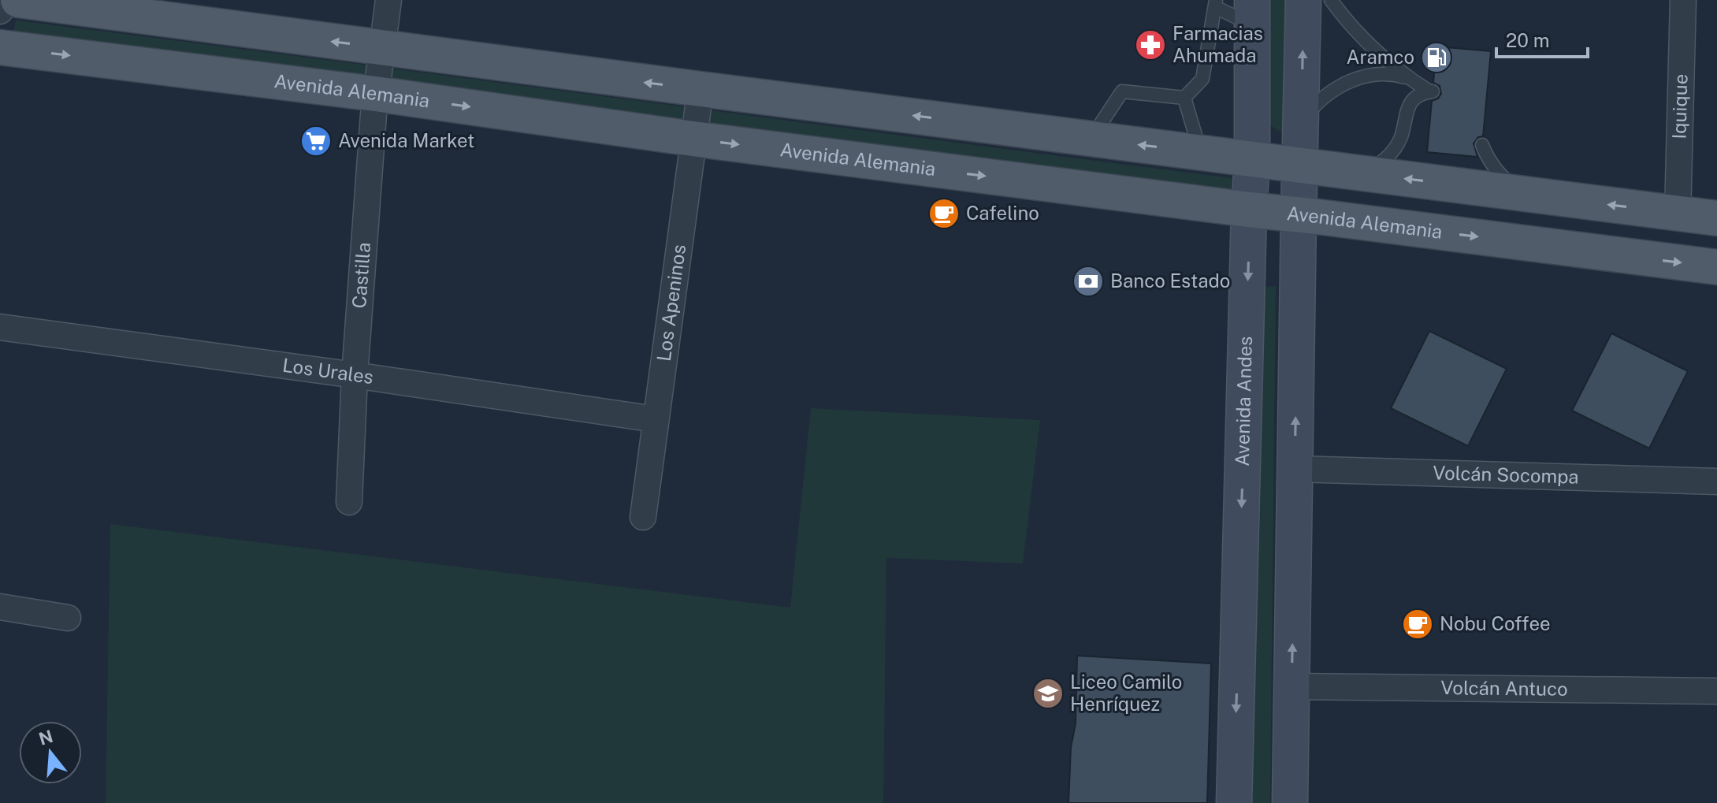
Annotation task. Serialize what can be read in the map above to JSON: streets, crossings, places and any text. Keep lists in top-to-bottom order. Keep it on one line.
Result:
{"streets":{"main road":["Avenida Alemania","Avenida Andes"],"street":["Iquique","Castilla","Los Apeninos","Los Urales","Volcán Socompa","Volcán Antuco"]},"crossings":[["Avenida Alemania","Castilla"],["Avenida Alemania","Los Apeninos"],["Avenida Alemania","Avenida Andes"],["Castilla","Los Urales"],["Los Apeninos","Los Urales"]],"places":{"pharmacy":["Farmacias Ahumada"],"fuel station":["Aramco"],"supermarket":["Avenida Market"],"cafe":["Cafelino","Nobu Coffee"],"bank":["Banco Estado"],"school or university":["Liceo Camilo Henríquez"]},"scale_bar":"20 m","north":"top"}
